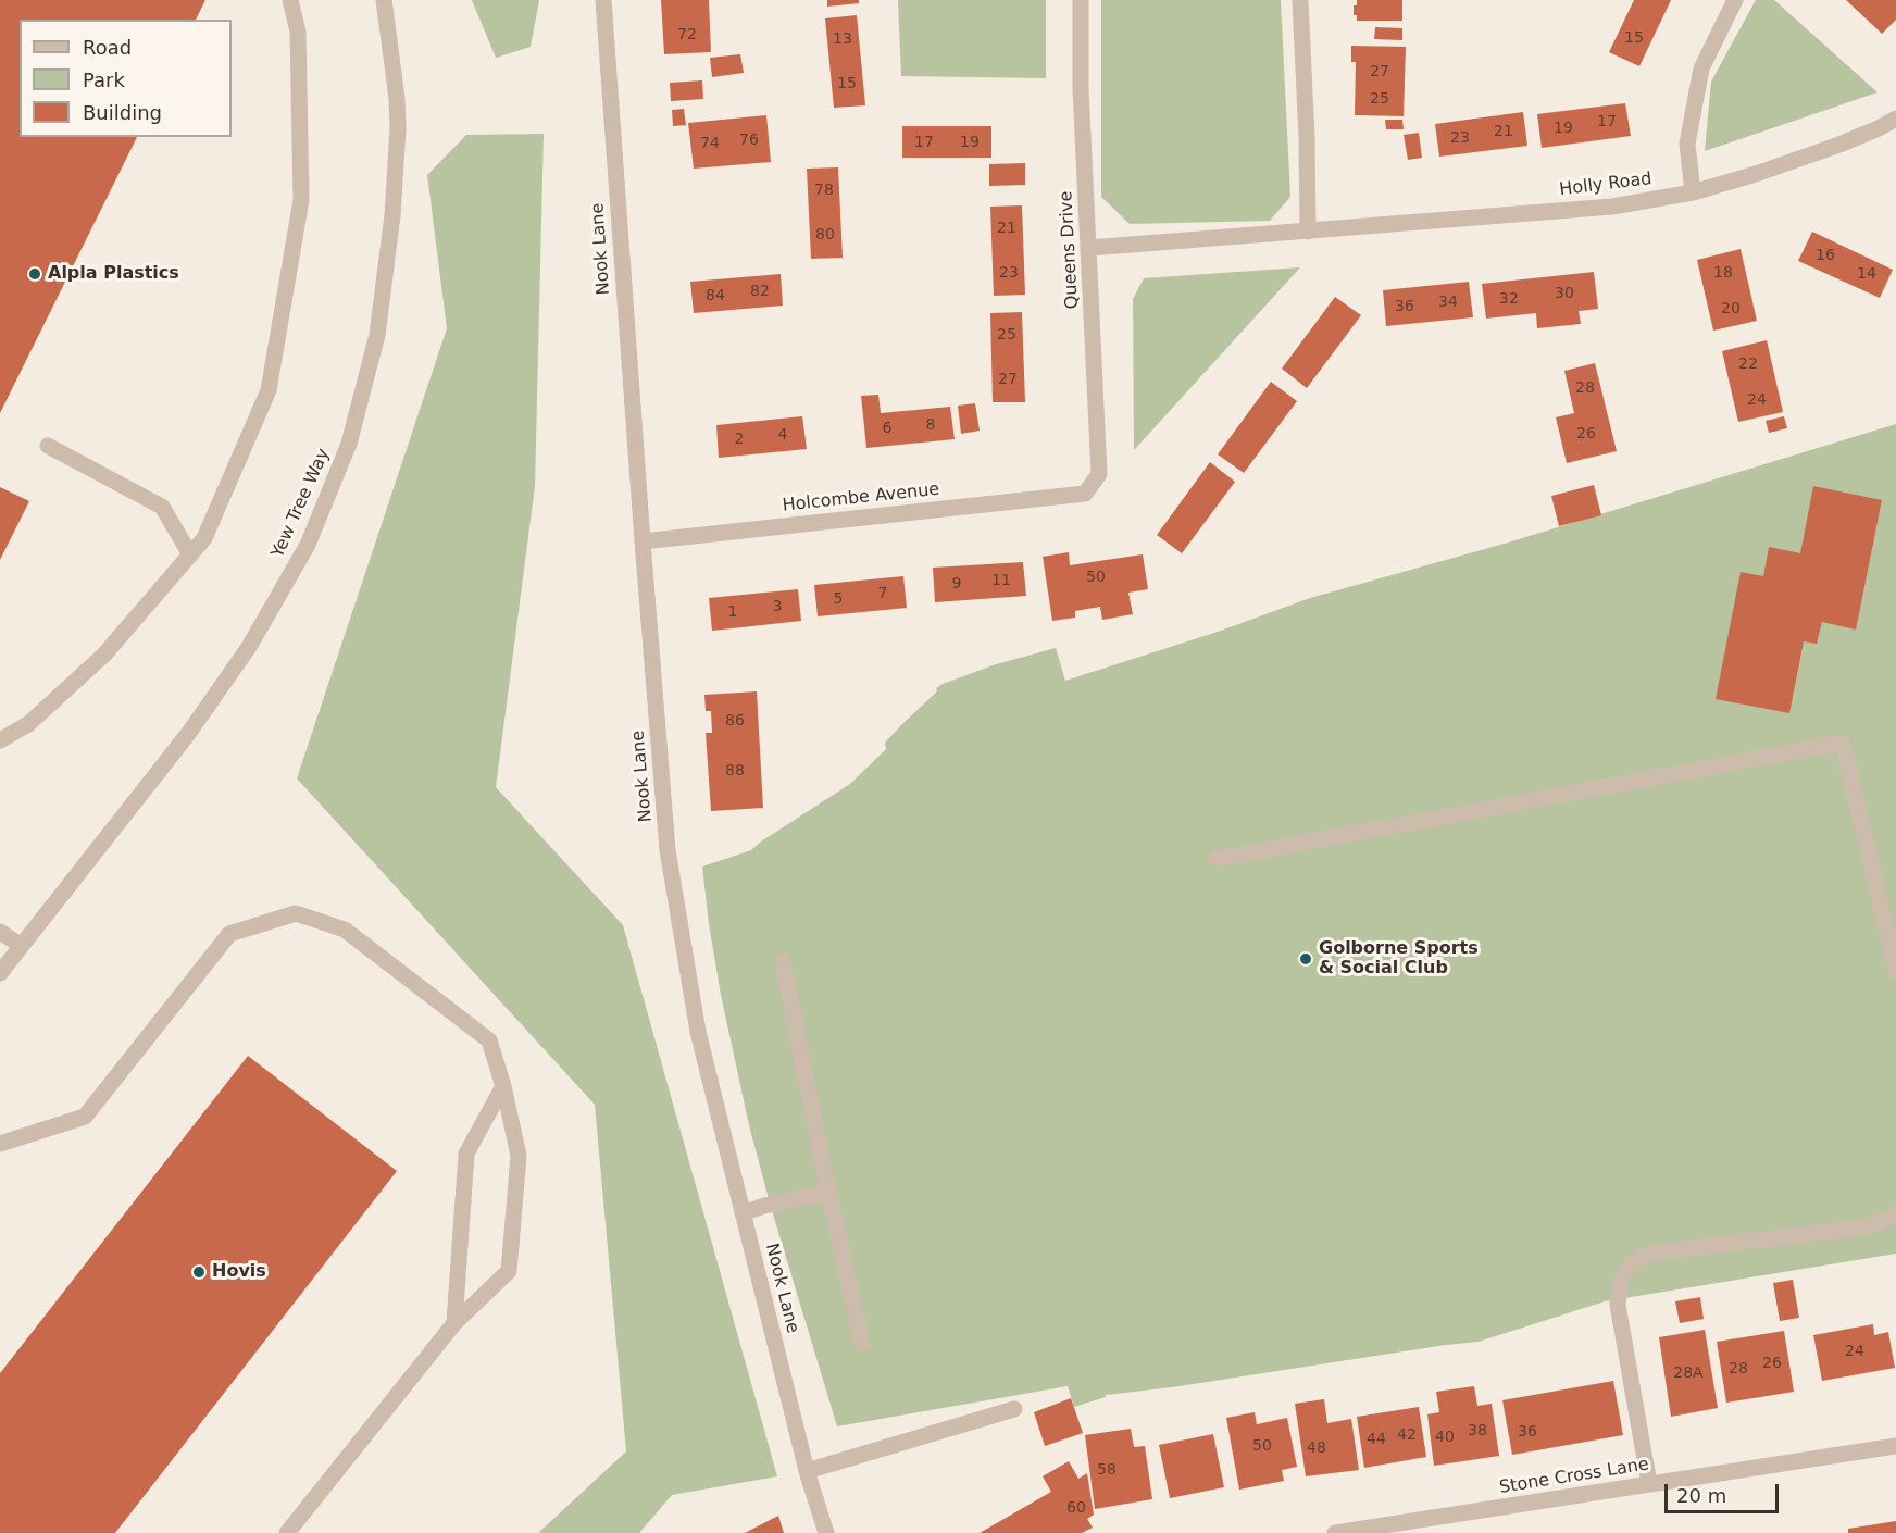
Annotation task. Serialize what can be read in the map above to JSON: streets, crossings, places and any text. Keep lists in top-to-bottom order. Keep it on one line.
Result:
{"streets":{"street":["Holly Road","Nook Lane","Queens Drive","Holcombe Avenue","Yew Tree Way","Stone Cross Lane"]},"crossings":[["Holly Road","Queens Drive"],["Nook Lane","Holcombe Avenue"],["Queens Drive","Holcombe Avenue"]],"places":["Alpla Plastics","Golborne Sports & Social Club","Hovis"],"house_numbers":["72","15","13","27","15","25","17","19","21","23","76","17","19","74","78","21","80","16","23","18","14","82","30","84","32","34","36","20","25","22","27","28","24","8","6","26","4","2","50","11","9","7","5","3","1","86","88","24","26","28","28A","38","36","42","40","44","50","48","58","60"],"legend":["Road","Park","Building"],"scale_bar":"20 m"}
